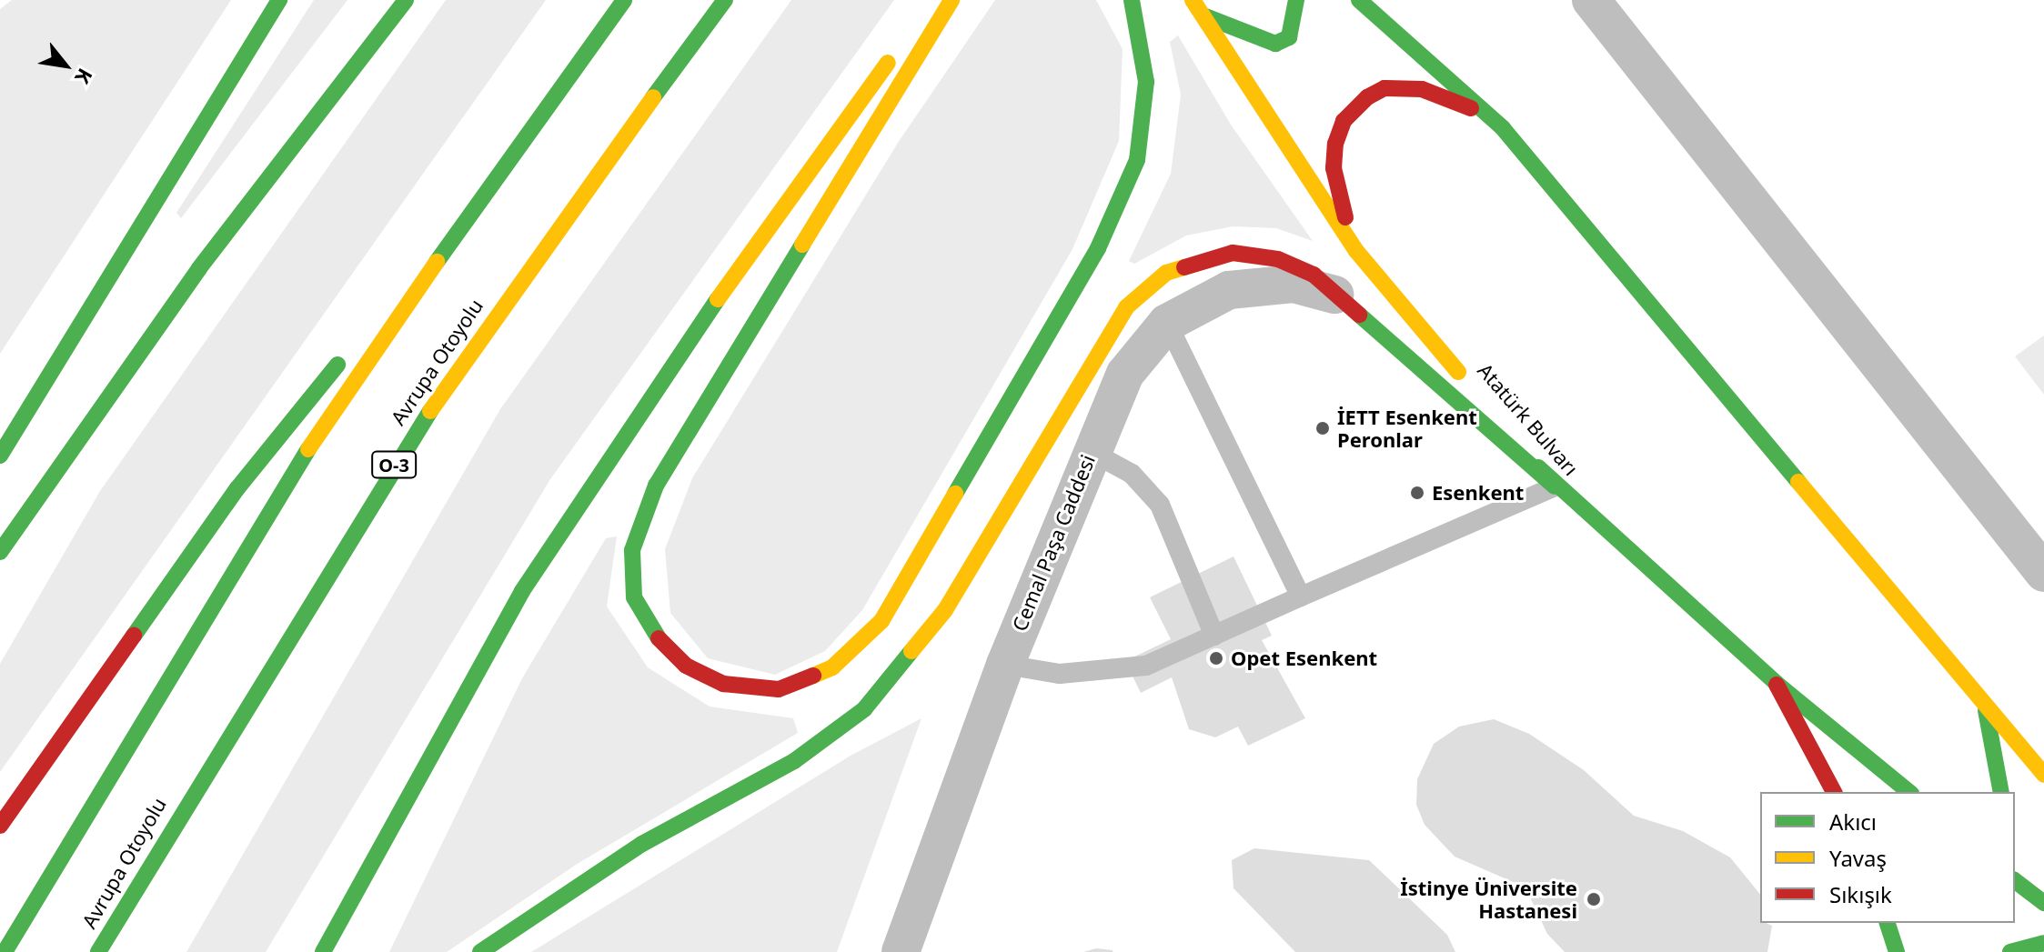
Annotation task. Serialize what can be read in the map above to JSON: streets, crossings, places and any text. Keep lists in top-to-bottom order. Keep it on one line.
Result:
{"streets":{"main road":["Avrupa Otoyolu","Atatürk Bulvarı","O-3"],"street":["Cemal Paşa Caddesi"]},"places":["İETT Esenkent Peronlar","Esenkent","Opet Esenkent","İstinye Üniversite Hastanesi"],"legend":["Akıcı","Yavaş","Sıkışık"],"north":"bottom right"}
